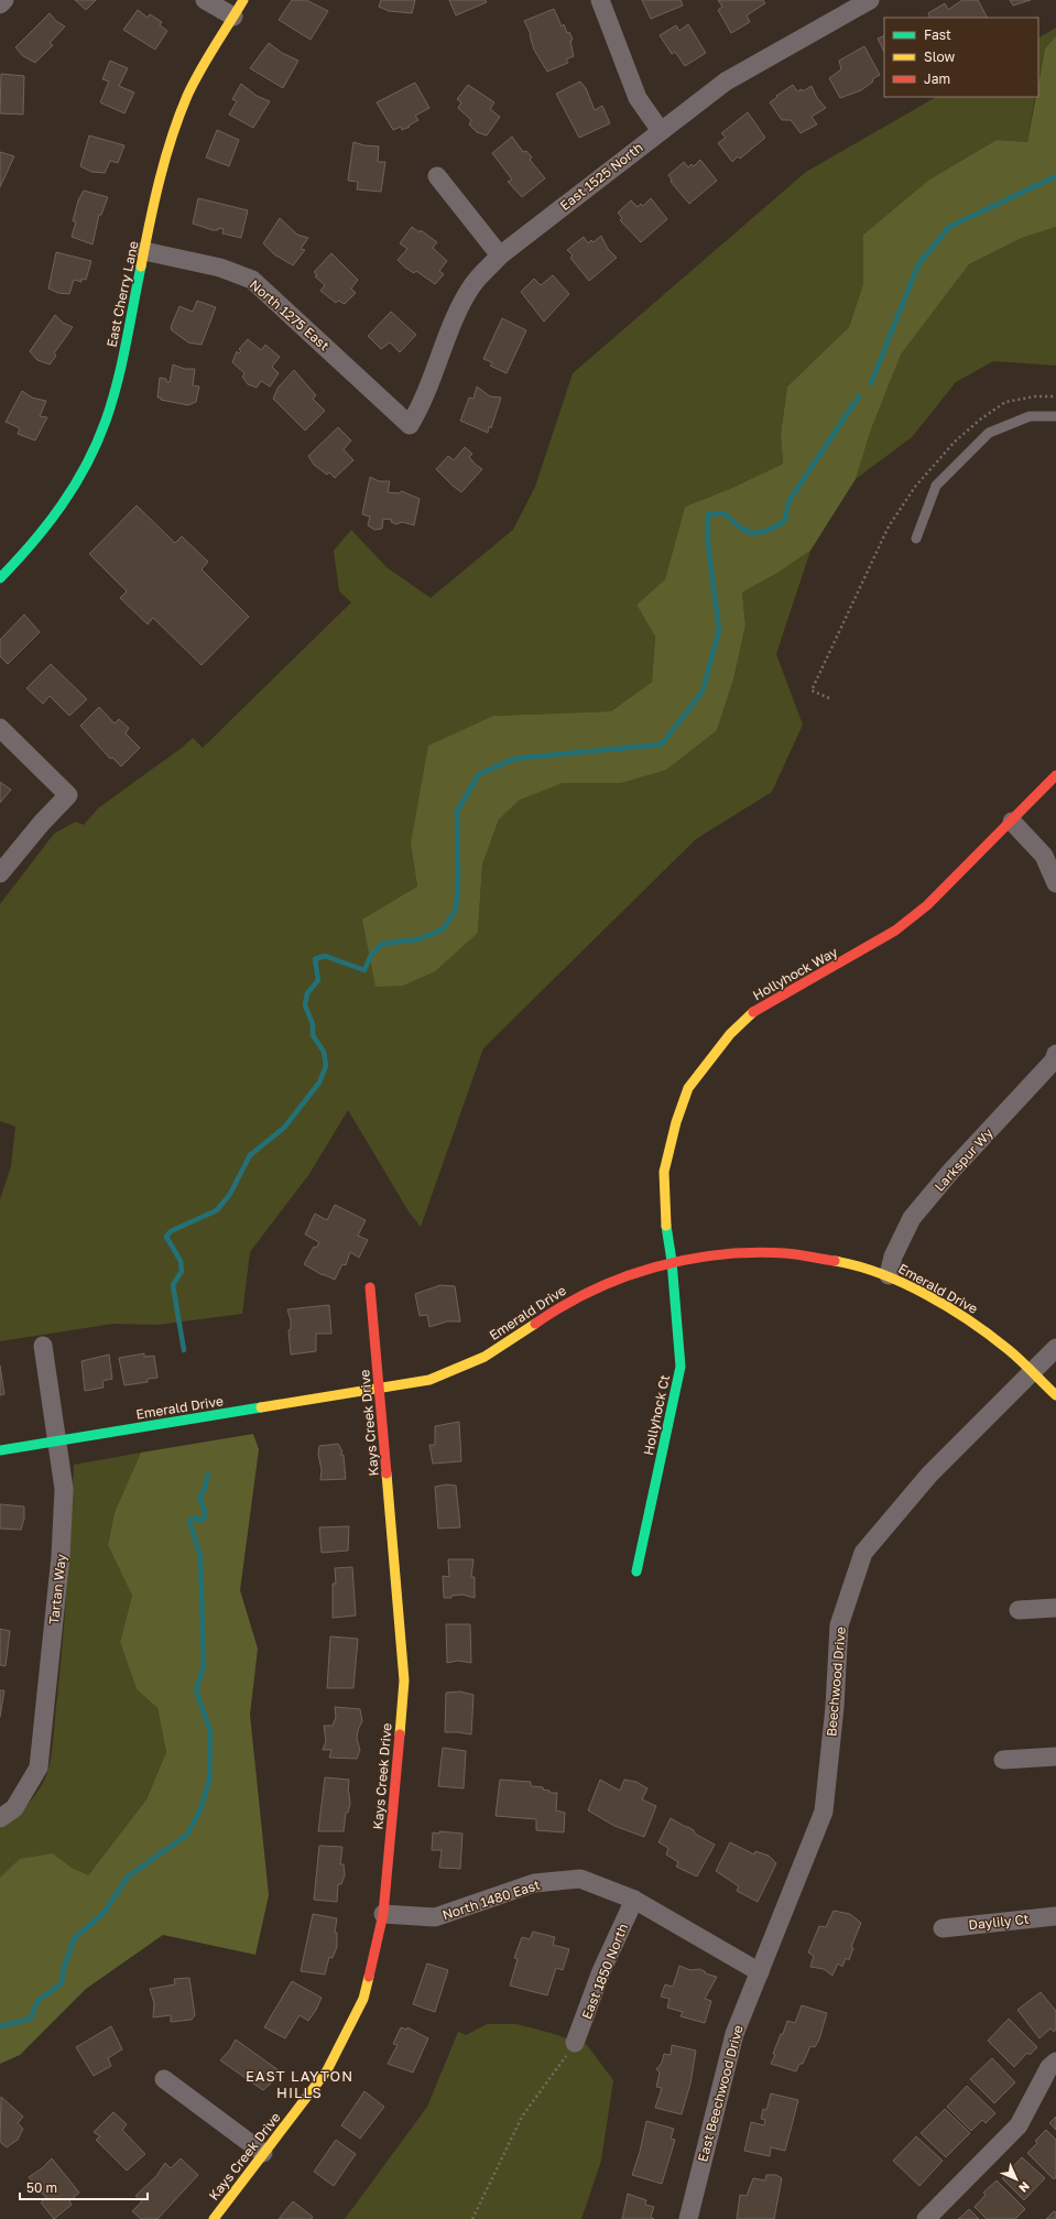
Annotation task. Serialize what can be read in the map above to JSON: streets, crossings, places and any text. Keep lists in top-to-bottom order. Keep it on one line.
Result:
{"streets":{"street":["East 1525 North","East Cherry Lane","North 1275 East","Hollyhock Way","Larkspur Wy","Emerald Drive","Hollyhock Ct","Kays Creek Drive","Tartan Way","Beechwood Drive","North 1480 East","Daylily Ct","East 1850 North","East Beechwood Drive"]},"crossings":[["East 1525 North","North 1275 East"],["East Cherry Lane","North 1275 East"],["Hollyhock Way","Emerald Drive"],["Hollyhock Way","Hollyhock Ct"],["Larkspur Wy","Emerald Drive"],["Emerald Drive","Hollyhock Ct"],["Emerald Drive","Kays Creek Drive"],["Emerald Drive","Tartan Way"],["Emerald Drive","Beechwood Drive"],["Kays Creek Drive","North 1480 East"],["Beechwood Drive","East Beechwood Drive"],["North 1480 East","East 1850 North"],["North 1480 East","East Beechwood Drive"]],"districts":["EAST LAYTON HILLS"],"legend":["Fast","Slow","Jam"],"scale_bar":"50 m","north":"bottom right"}
